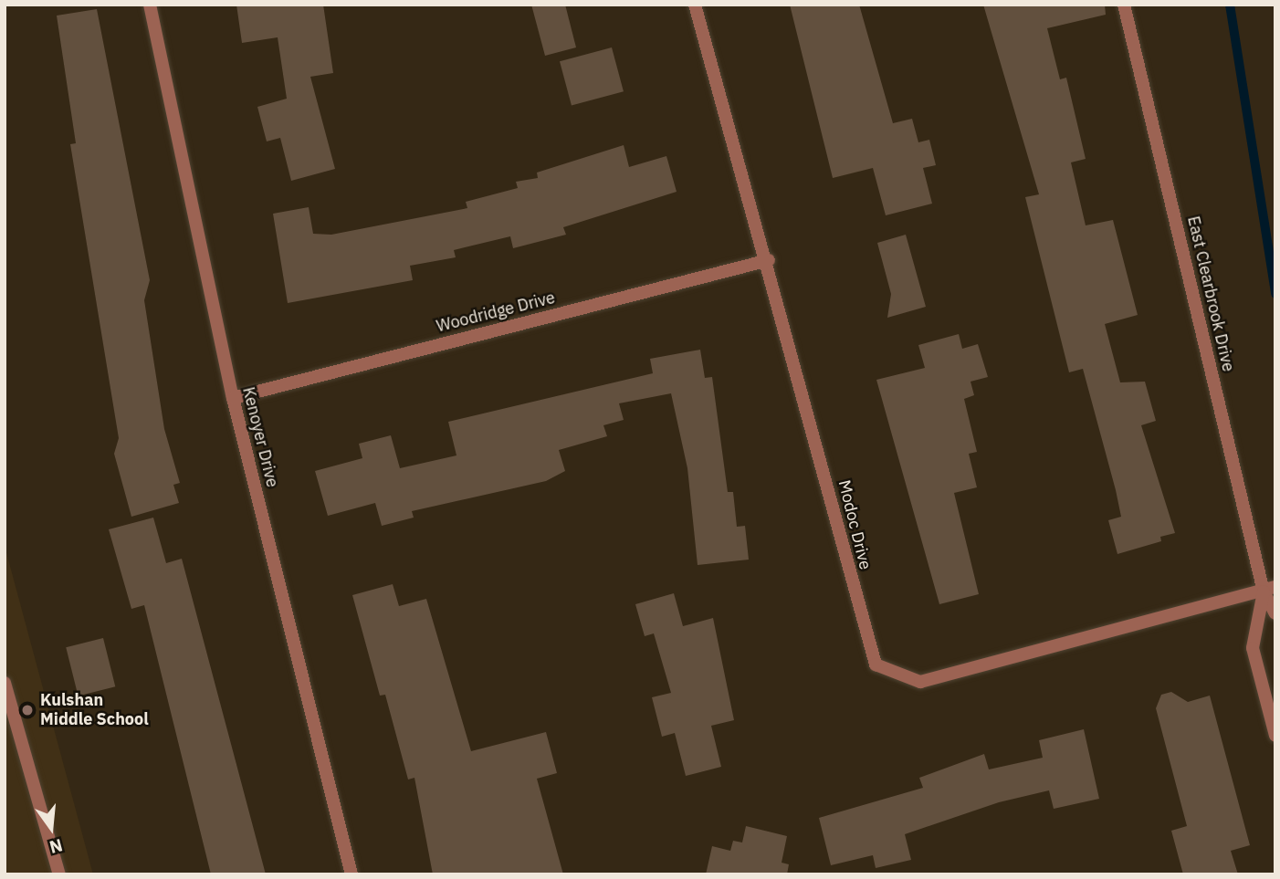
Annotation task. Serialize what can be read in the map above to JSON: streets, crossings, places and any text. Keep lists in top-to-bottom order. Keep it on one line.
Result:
{"streets":{"street":["East Clearbrook Drive","Woodridge Drive","Kenoyer Drive","Modoc Drive"]},"crossings":[["East Clearbrook Drive","Modoc Drive"],["Woodridge Drive","Kenoyer Drive"],["Woodridge Drive","Modoc Drive"]],"places":["Kulshan Middle School"],"north":"bottom"}
